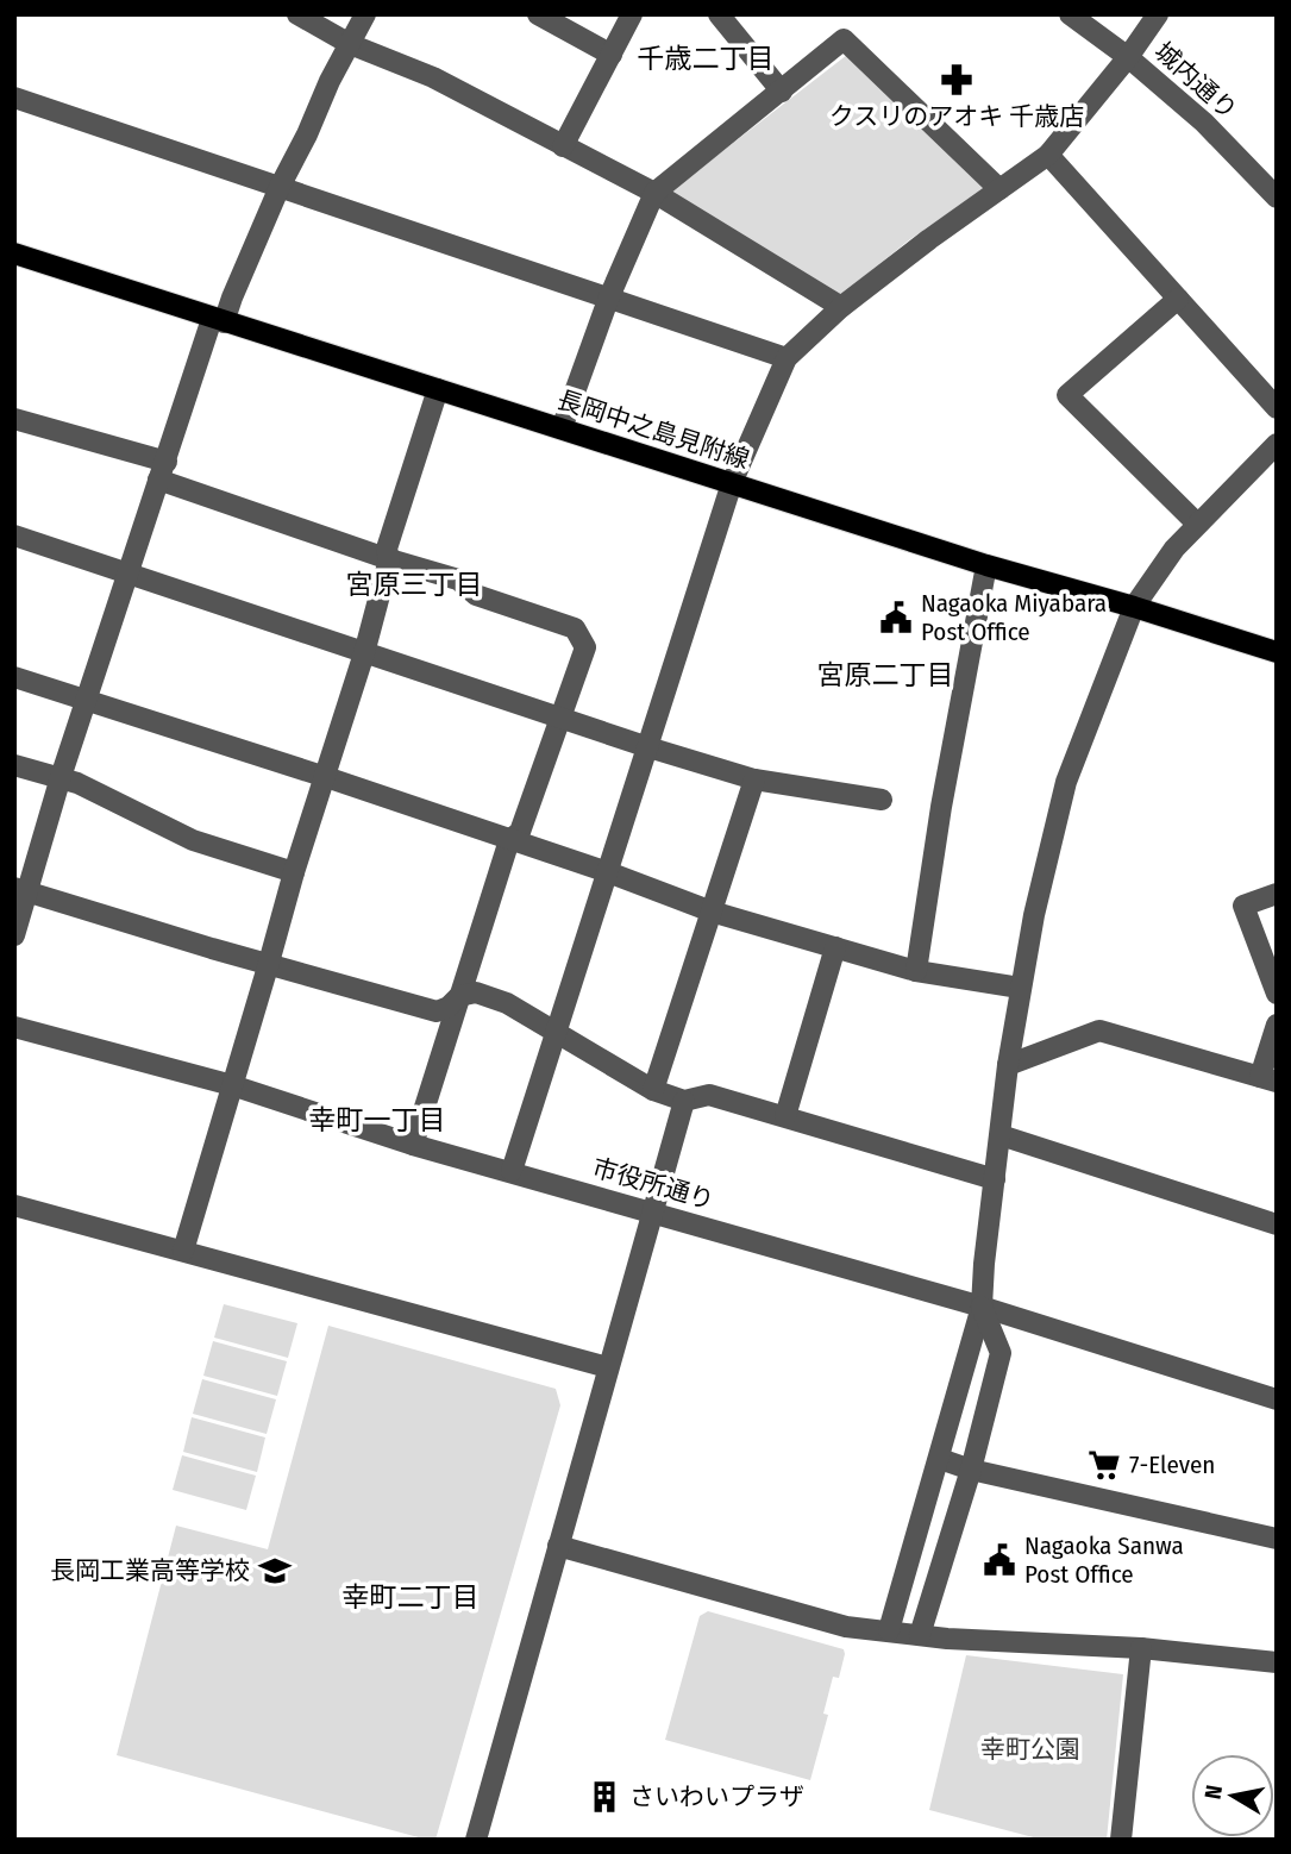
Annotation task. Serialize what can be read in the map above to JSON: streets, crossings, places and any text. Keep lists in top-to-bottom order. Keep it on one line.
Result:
{"streets":{"main road":["長岡中之島見附線"],"street":["城内通り","市役所通り"]},"districts":["千歳二丁目","宮原三丁目","宮原二丁目","幸町一丁目","幸町二丁目"],"parks":["幸町公園"],"places":{"pharmacy":["クスリのアオキ 千歳店"],"public building":["Nagaoka Miyabara Post Office","Nagaoka Sanwa Post Office"],"supermarket":["7-Eleven"],"school or university":["長岡工業高等学校"],"building":["さいわいプラザ"]},"north":"left"}
